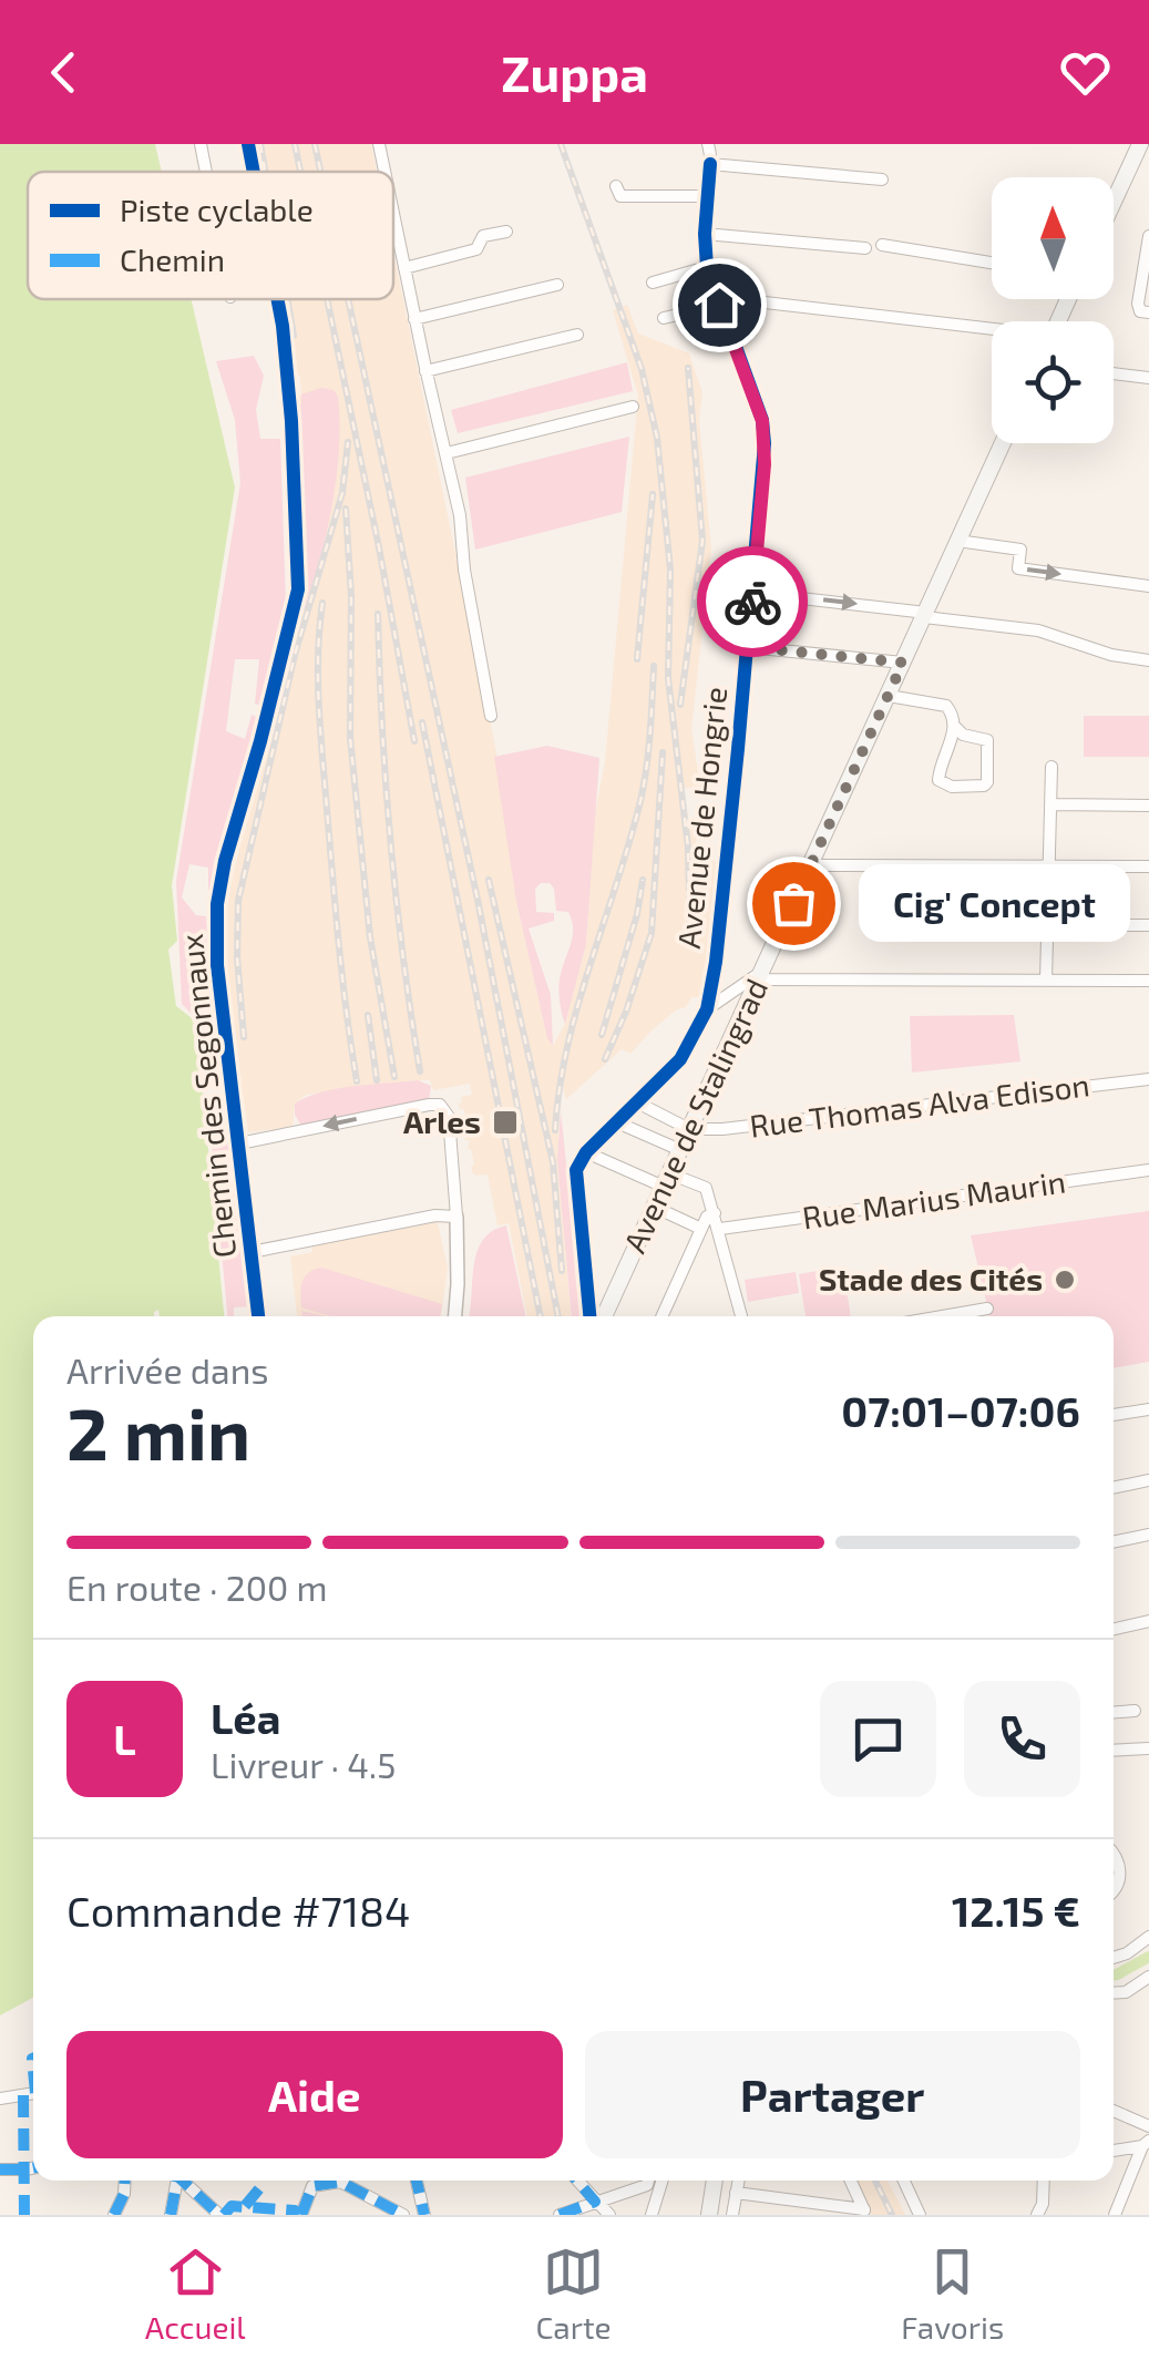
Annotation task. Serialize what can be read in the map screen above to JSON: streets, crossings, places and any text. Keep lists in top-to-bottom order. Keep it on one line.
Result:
{"streets":{"main road":["Avenue de Stalingrad"],"street":["Avenue de Hongrie","Chemin des Segonnaux","Rue Thomas Alva Edison","Rue Marius Maurin"]},"crossings":[["Rue Thomas Alva Edison","Avenue de Stalingrad"]],"places":{"other":["Cig' Concept","Stade des Cités"],"transit":["Arles"]},"legend":["Piste cyclable","Chemin"],"north":"top","page":{"header":"Zuppa","bubble":"Cig' Concept","heading":["2 min","Arrivée dans","07:01–07:06"],"panel":["Léa","Livreur · 4.5","Commande #7184","12.15 €"],"bar":"En route · 200 m","round":"L","buttons":["Aide","Partager"],"tabs":["Accueil","Carte","Favoris"]}}
